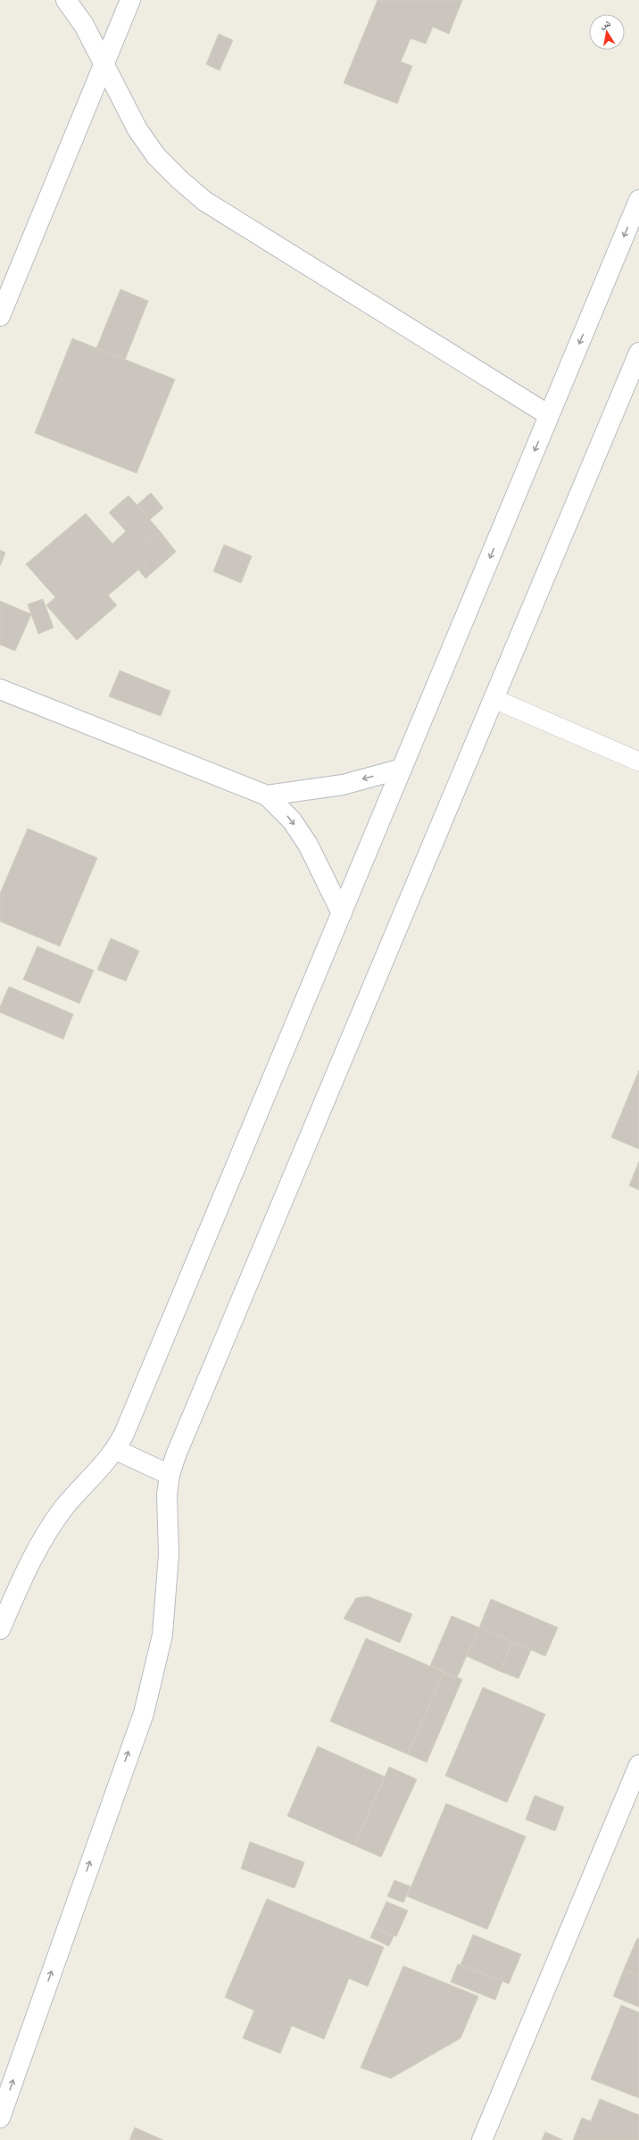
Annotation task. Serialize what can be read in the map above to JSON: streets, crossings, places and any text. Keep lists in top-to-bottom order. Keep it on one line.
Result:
{"north":"top"}
